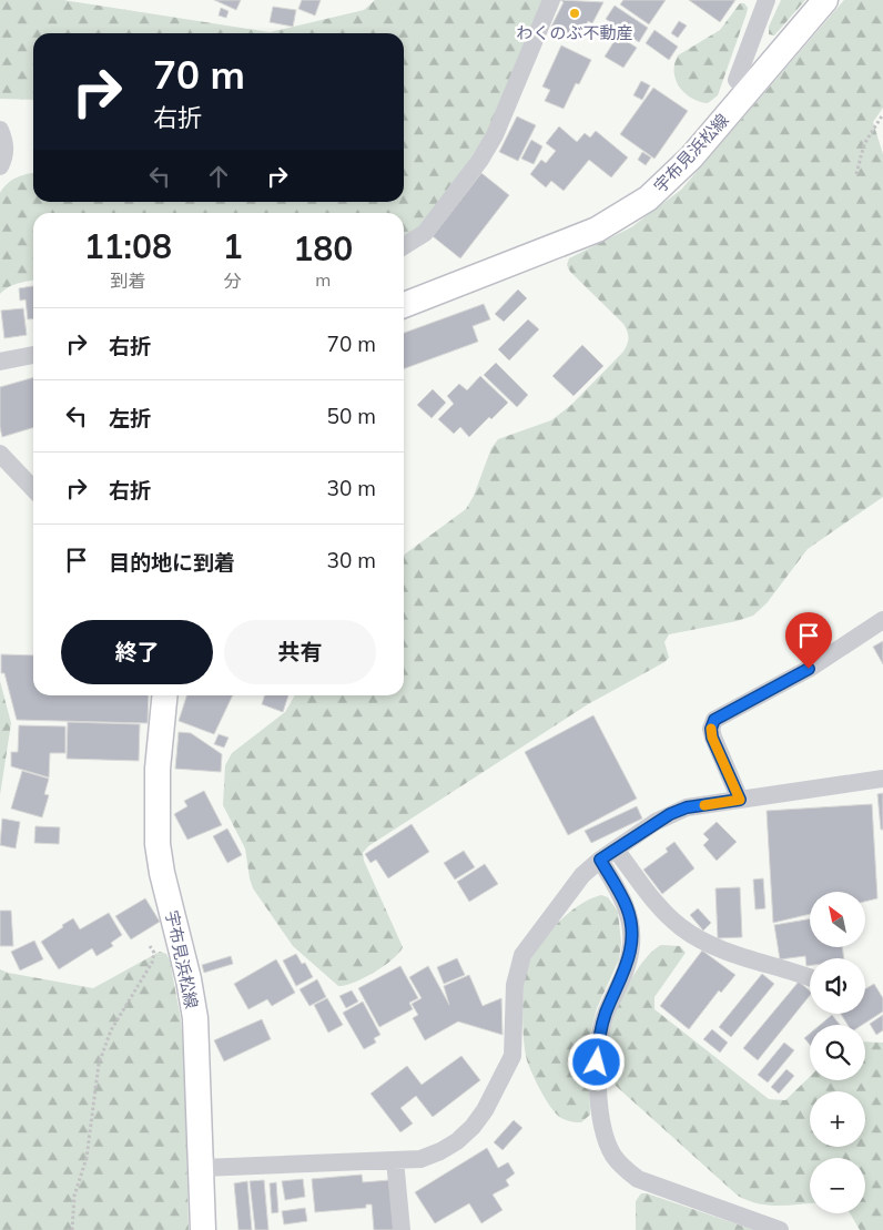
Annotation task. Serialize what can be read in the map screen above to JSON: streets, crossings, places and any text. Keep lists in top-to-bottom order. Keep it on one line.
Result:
{"streets":{"main road":["宇布見浜松線"]},"places":["わくのぶ不動産"],"north":"top left","page":{"turn":["70 m","右折"],"eta":["11:08","到着","1","分","180","m"],"list":[{"name":"右折","value":"70 m"},{"name":"左折","value":"50 m"},{"name":"右折","value":"30 m"},{"name":"目的地に到着","value":"30 m"}],"buttons":["終了","共有"],"map_buttons":["+","−"]}}
